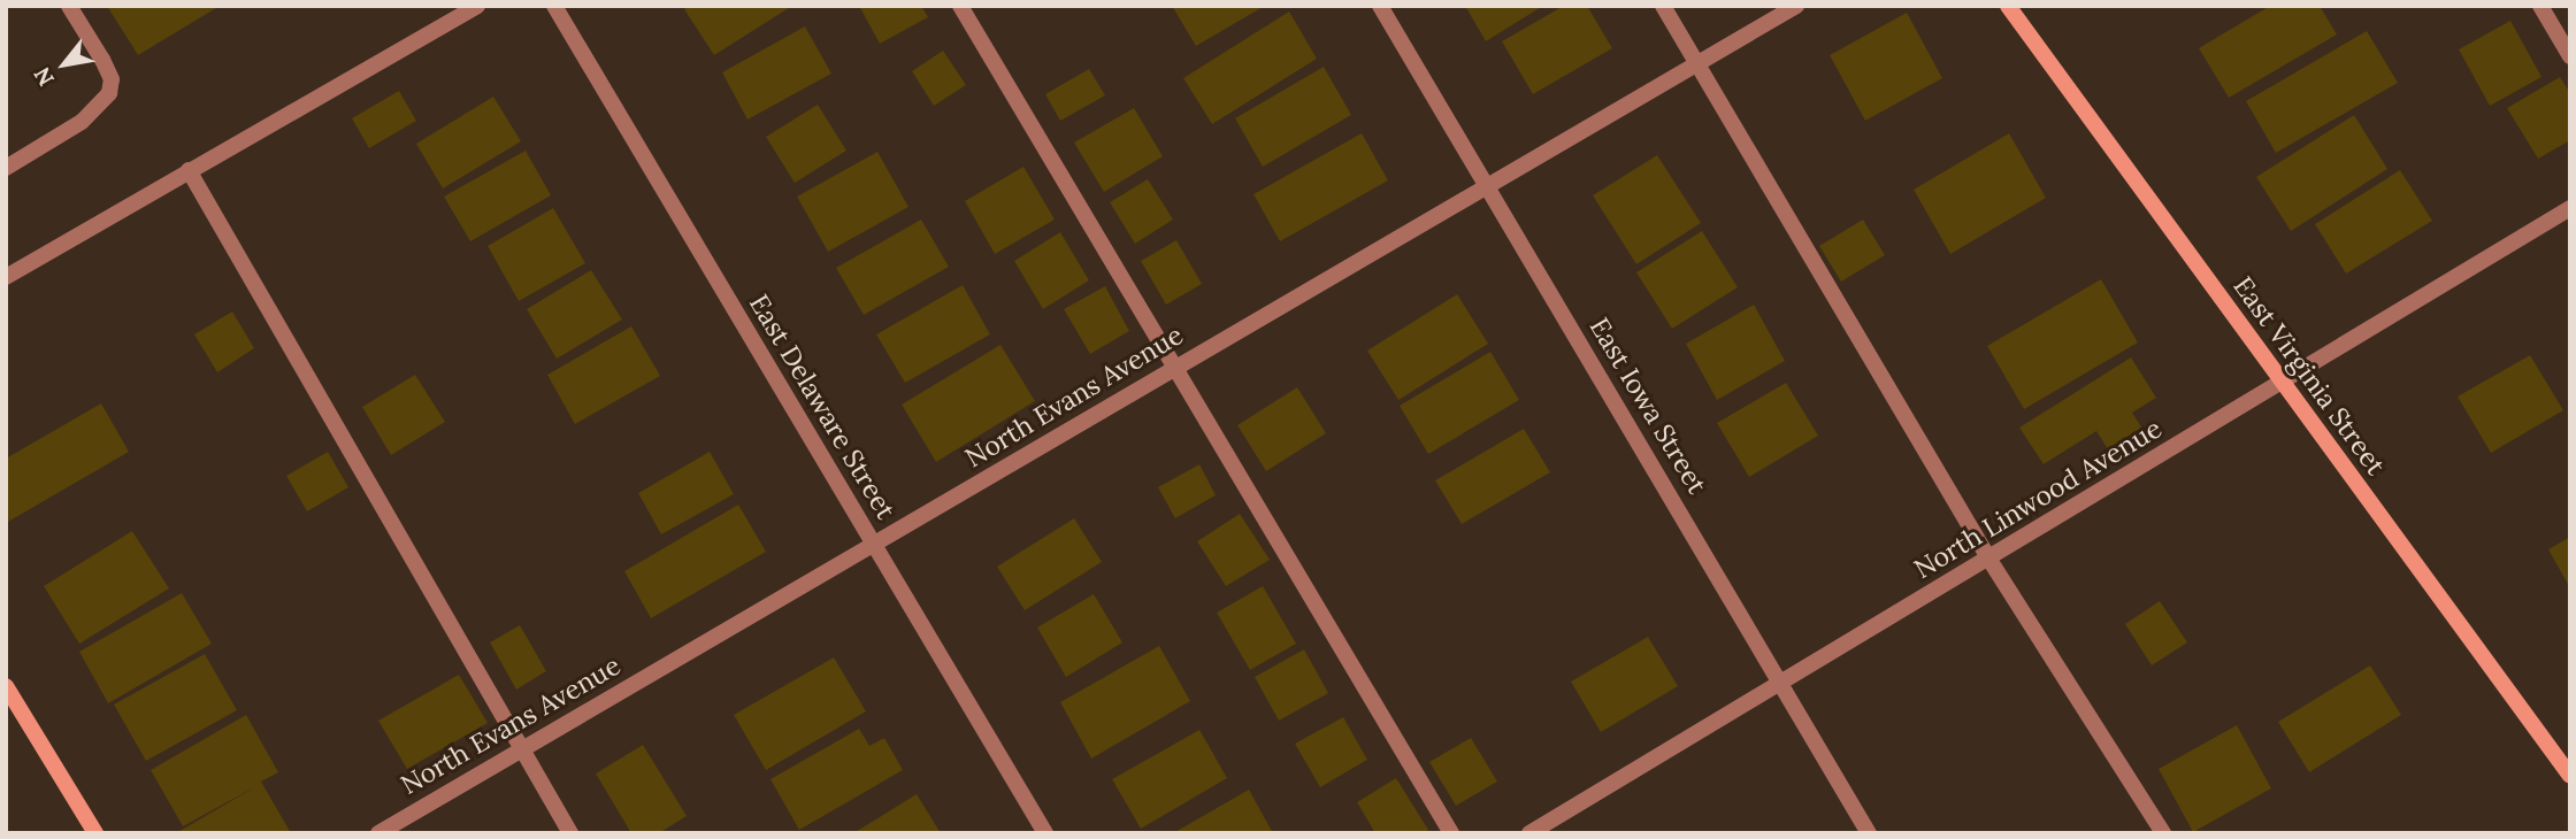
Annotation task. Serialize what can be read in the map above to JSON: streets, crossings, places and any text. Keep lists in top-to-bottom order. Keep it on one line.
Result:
{"streets":{"main road":["East Virginia Street"],"street":["North Evans Avenue","East Iowa Street","East Delaware Street","North Linwood Avenue"]},"crossings":[["East Virginia Street","North Linwood Avenue"],["North Evans Avenue","East Iowa Street"],["North Evans Avenue","East Delaware Street"],["East Iowa Street","North Linwood Avenue"]],"north":"bottom left"}
